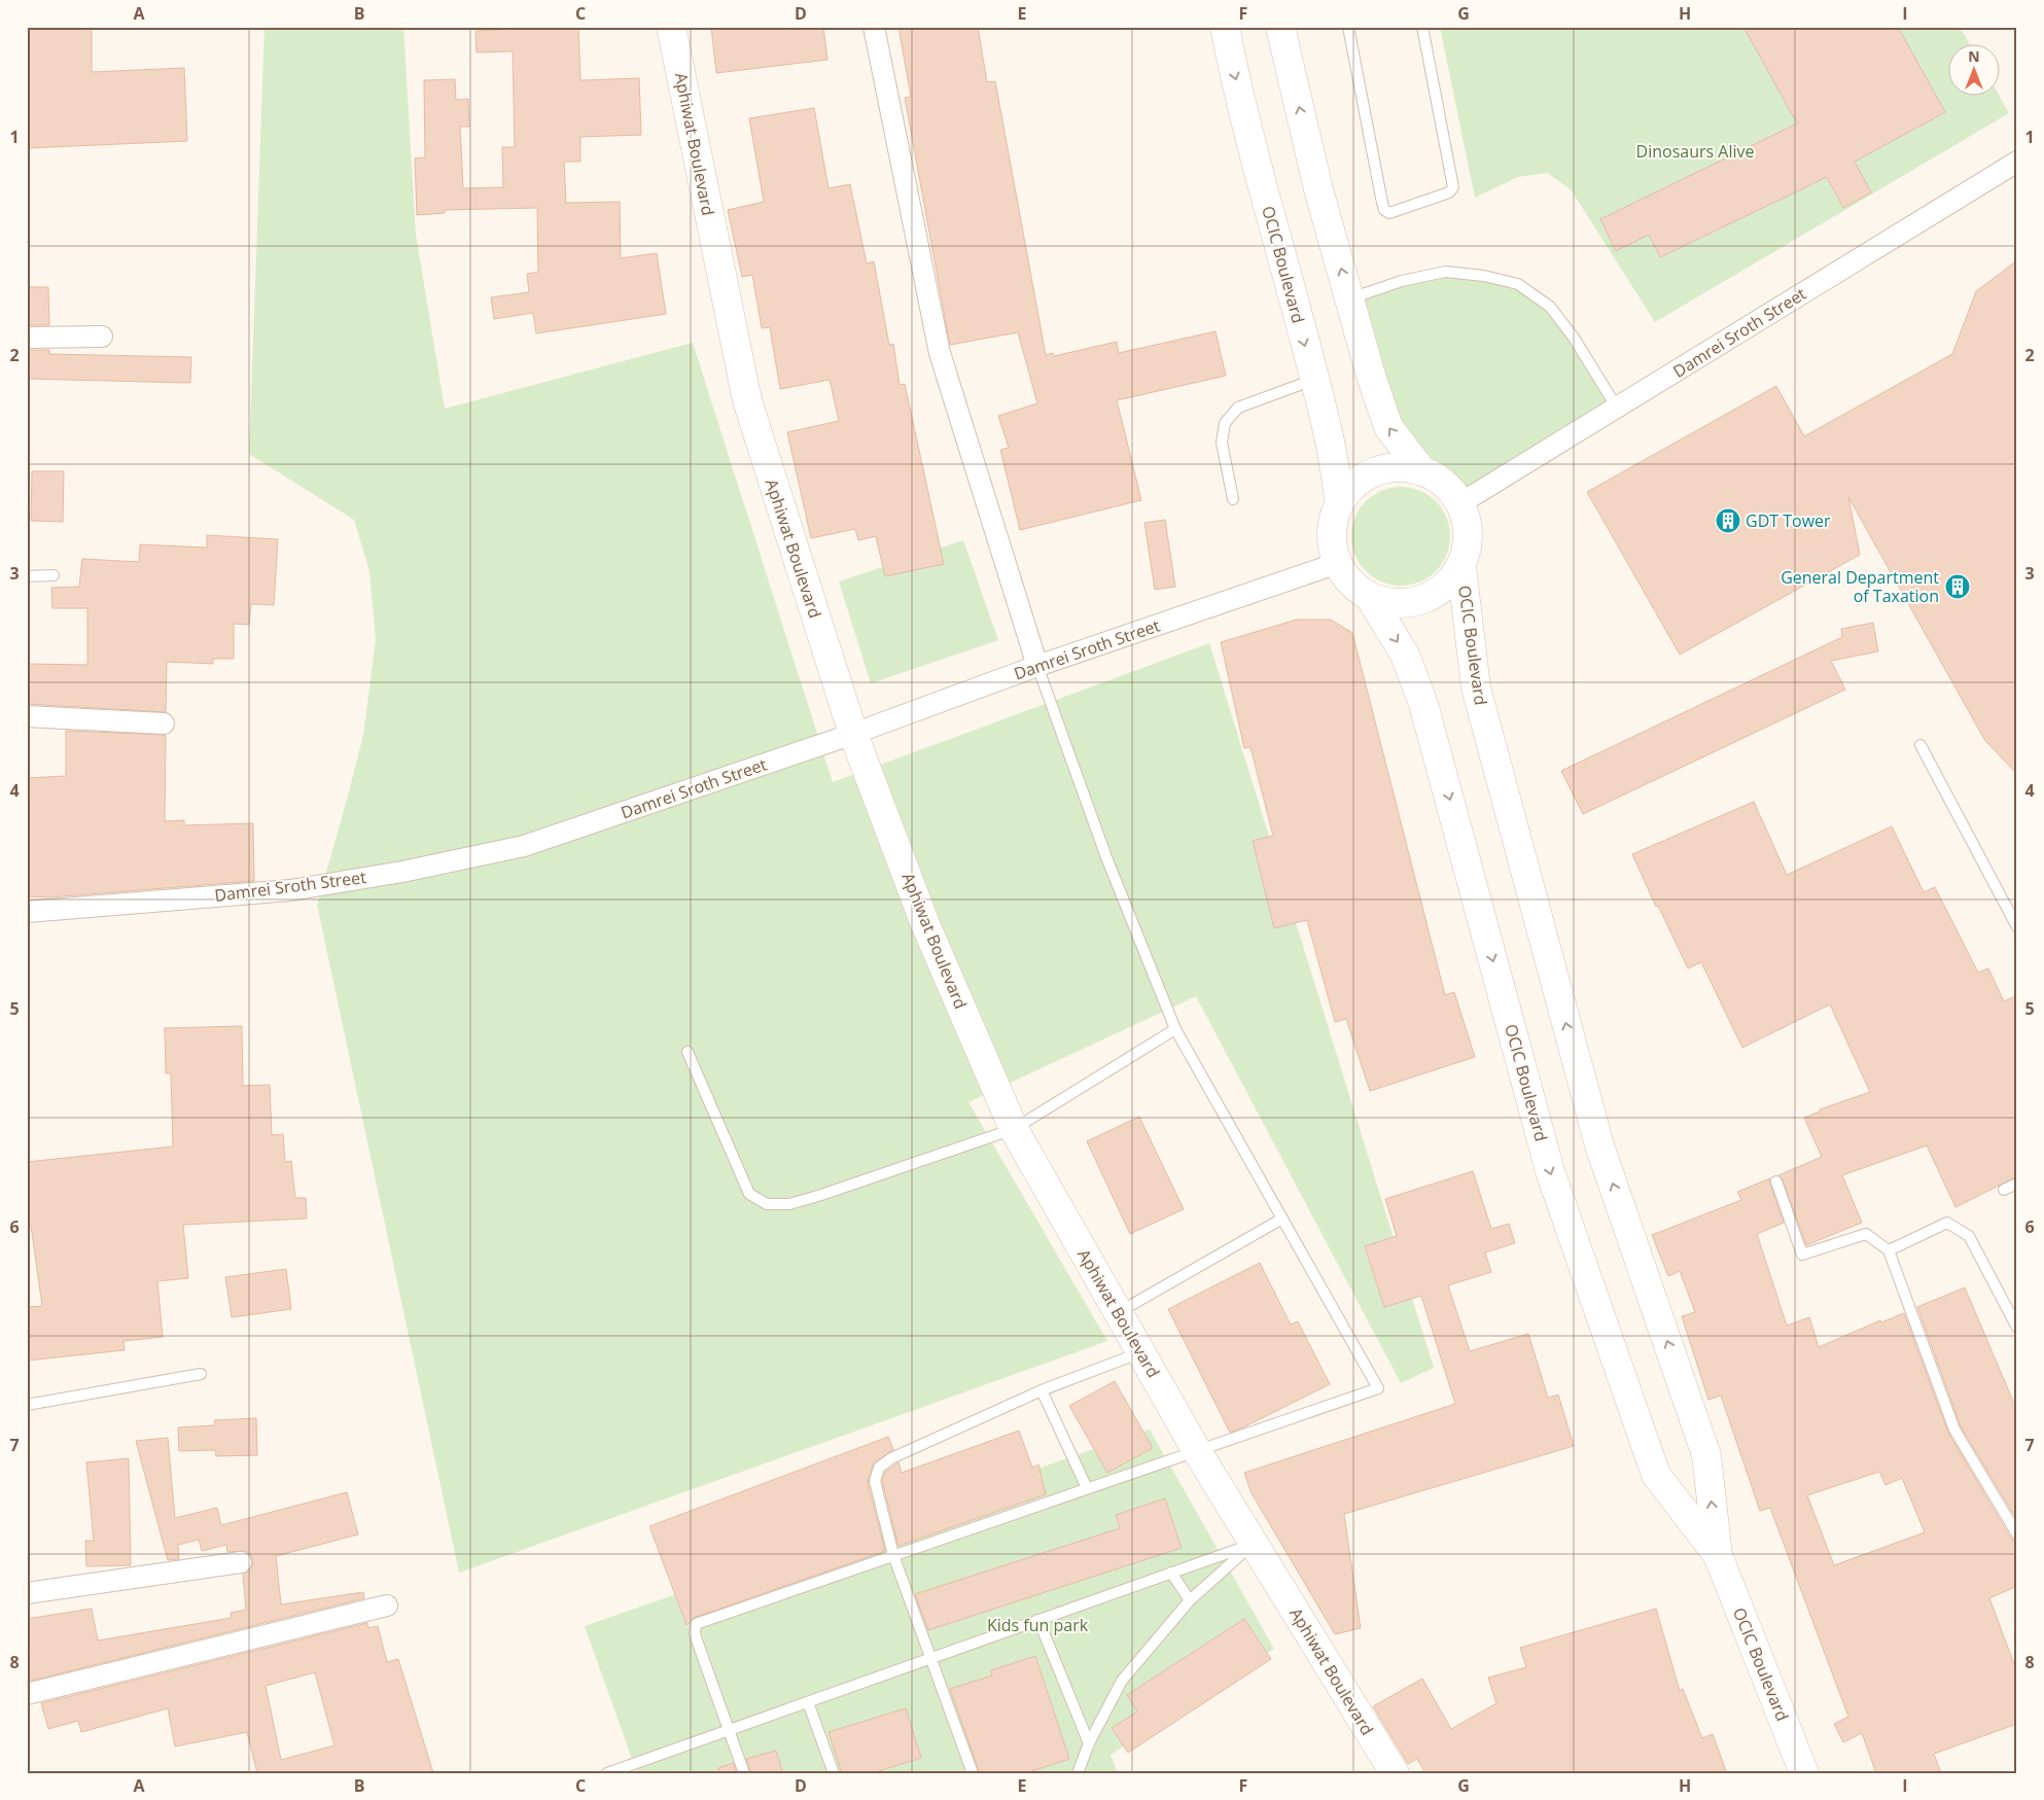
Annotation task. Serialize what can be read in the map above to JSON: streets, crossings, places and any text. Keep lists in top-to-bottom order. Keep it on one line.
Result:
{"streets":{"street":["Aphiwat Boulevard","OCIC Boulevard","Damrei Sroth Street"]},"crossings":[["Aphiwat Boulevard","Damrei Sroth Street"],["OCIC Boulevard","Damrei Sroth Street"]],"parks":["Dinosaurs Alive","Kids fun park"],"places":{"building":["GDT Tower","General Department of Taxation"]},"north":"top","grid":{"columns":["A","B","C","D","E","F","G","H","I"],"rows":["1","2","3","4","5","6","7","8"]}}
